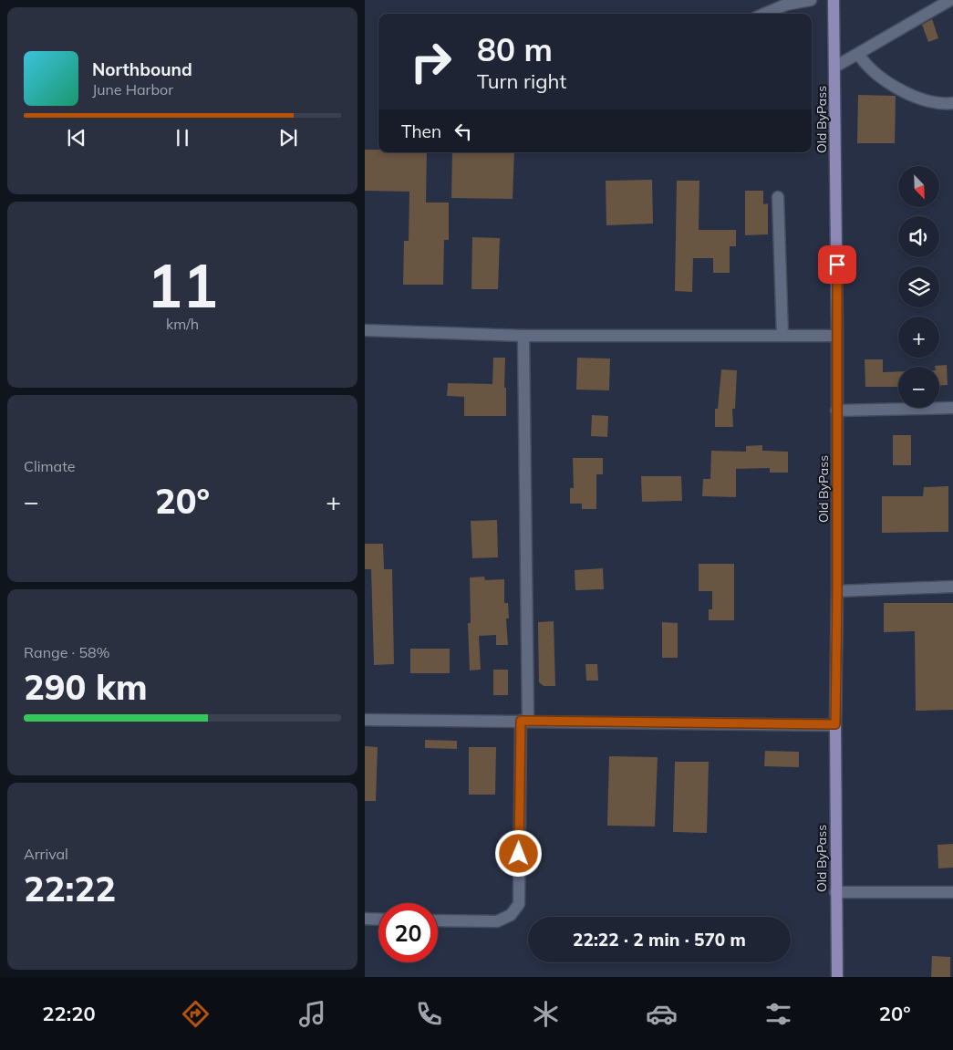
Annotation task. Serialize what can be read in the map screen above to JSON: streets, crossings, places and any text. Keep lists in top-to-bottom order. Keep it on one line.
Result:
{"streets":{"main road":["Old ByPass"]},"north":"bottom right","page":{"turn":["80 m","Turn right"],"song":["Northbound","June Harbor"],"then":"Then","map_buttons":["+","−"],"tile":[["11","km/h"],"Climate",["Range · 58%","290 km"],["Arrival","22:22"]],"heat":["−","20°","+"],"limit":"20","trip":"22:22 · 2 min · 570 m","tabs":["22:20","20°"]}}
